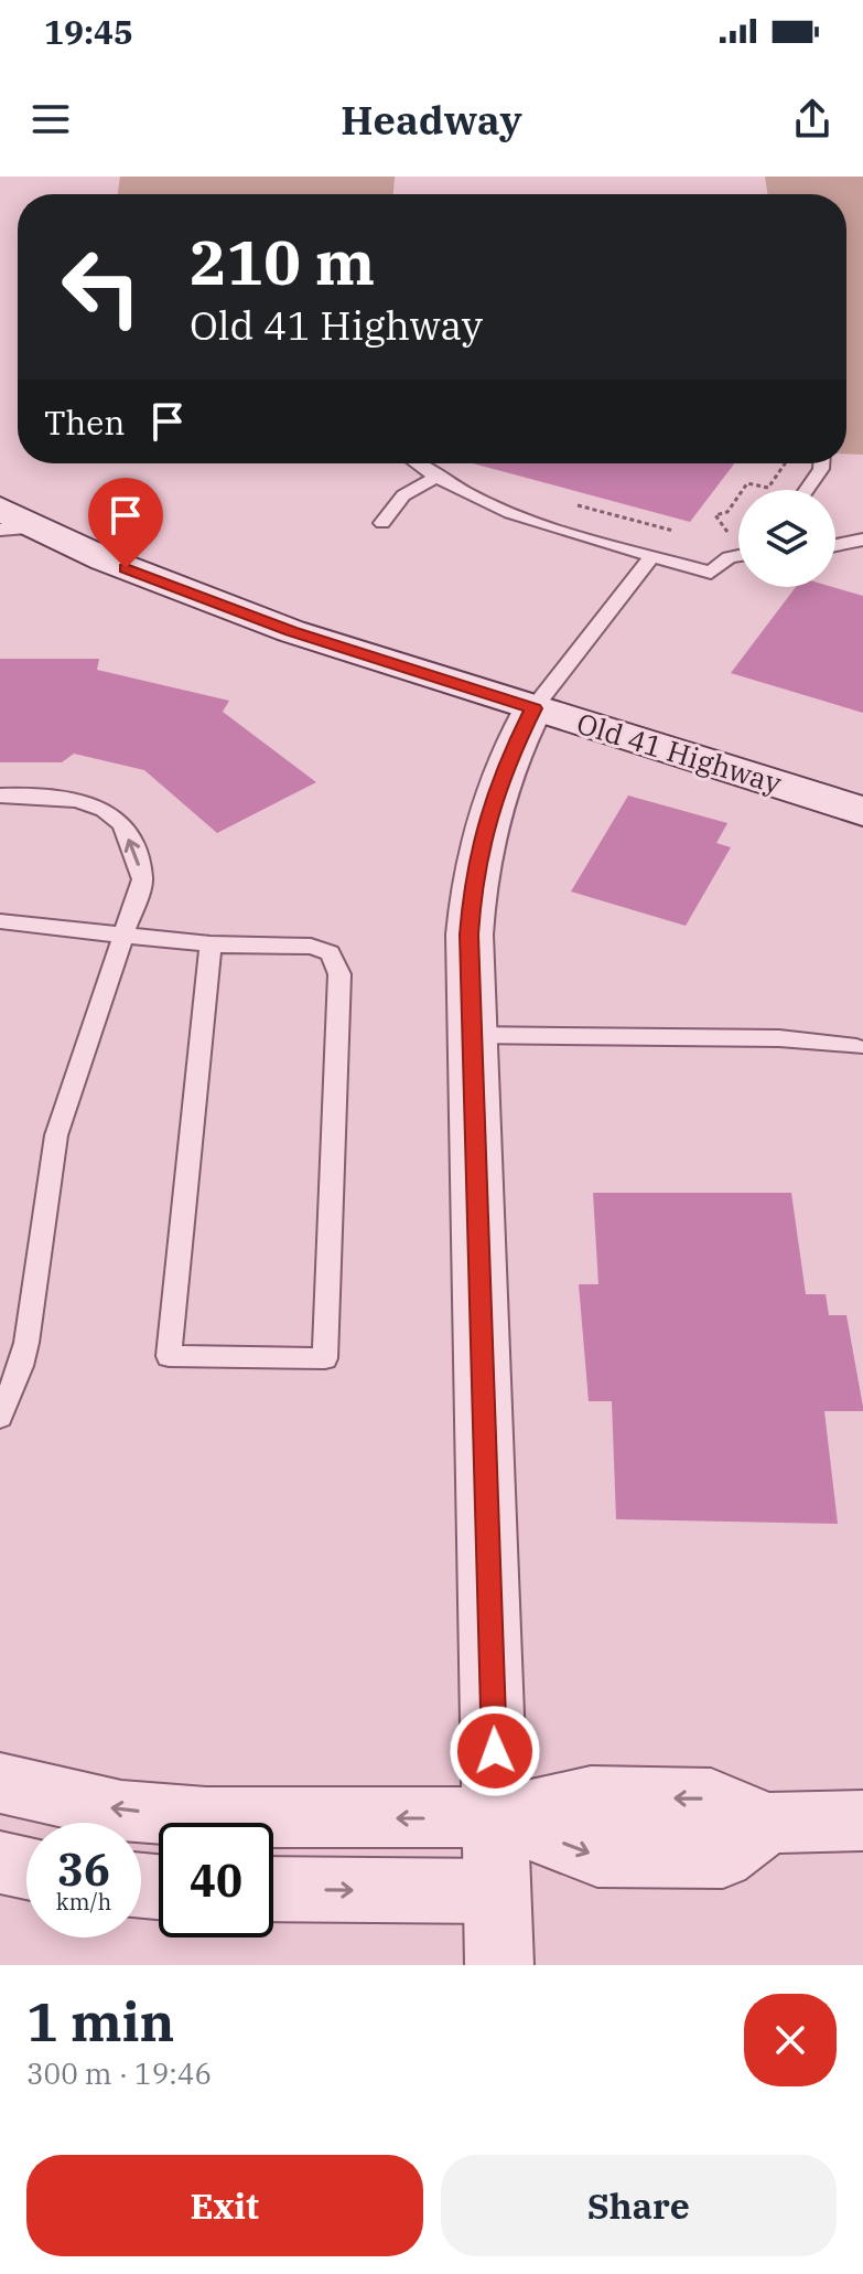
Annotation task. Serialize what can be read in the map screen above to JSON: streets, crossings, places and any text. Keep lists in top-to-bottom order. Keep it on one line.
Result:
{"streets":{"street":["Old 41 Highway"]},"page":{"status":"19:45","header":"Headway","turn":["210 m","Old 41 Highway"],"then":"Then","speed":"36 km/h","limit":"40","heading":["1 min","300 m · 19:46"],"buttons":["Exit","Share"]}}
